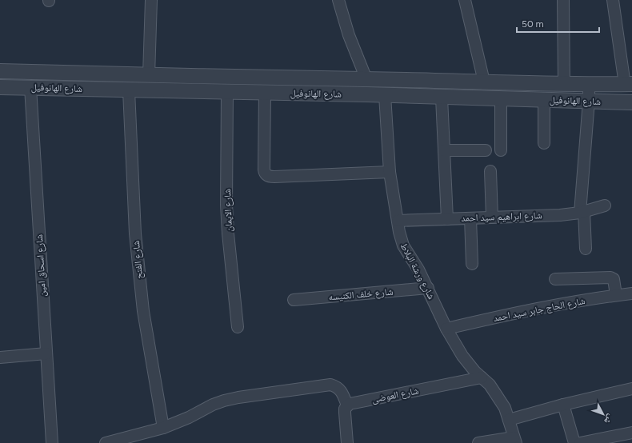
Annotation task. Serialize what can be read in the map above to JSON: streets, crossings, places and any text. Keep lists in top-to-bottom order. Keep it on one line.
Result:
{"streets":{"street":["شارع الهانوفيل","شارع الايمان","شارع ابراهيم سيد احمد","شارع الفتح","شارع اسحاق امين","شارع ورشة البلاط","شارع خلف الكنيسه","شارع الحاج جابر سيد احمد","شارع العوضى"]},"crossings":[["شارع الهانوفيل","شارع الايمان"],["شارع الهانوفيل","شارع الفتح"],["شارع الهانوفيل","شارع اسحاق امين"],["شارع الهانوفيل","شارع ورشة البلاط"],["شارع ابراهيم سيد احمد","شارع ورشة البلاط"],["شارع ورشة البلاط","شارع خلف الكنيسه"],["شارع ورشة البلاط","شارع الحاج جابر سيد احمد"],["شارع ورشة البلاط","شارع العوضى"]],"scale_bar":"50 m","north":"bottom right"}
